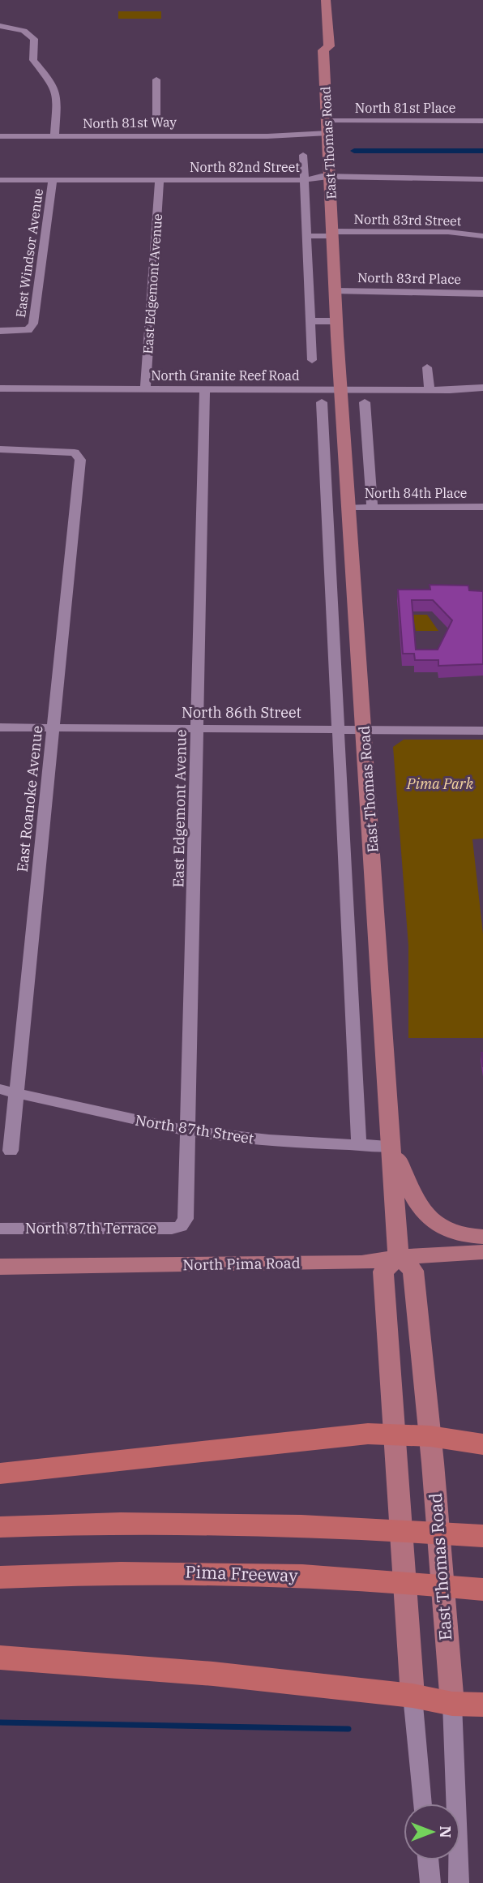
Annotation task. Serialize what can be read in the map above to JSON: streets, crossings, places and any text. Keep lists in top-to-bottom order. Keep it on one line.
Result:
{"streets":{"highway":["Pima Freeway"],"main road":["East Thomas Road","North Pima Road"],"street":["North 81st Place","North 81st Way","North 82nd Street","North 83rd Street","East Windsor Avenue","North 83rd Place","East Edgemont Avenue","North Granite Reef Road","North 84th Place","North 86th Street","East Roanoke Avenue","North 87th Street","North 87th Terrace"]},"crossings":[["North 81st Place","East Thomas Road"],["North 81st Way","East Thomas Road"],["East Thomas Road","North 82nd Street"],["East Thomas Road","North 83rd Street"],["East Thomas Road","North 83rd Place"],["East Thomas Road","North Granite Reef Road"],["East Thomas Road","North 84th Place"],["East Thomas Road","North 86th Street"],["East Thomas Road","North 87th Street"],["East Thomas Road","North Pima Road"],["North 82nd Street","East Windsor Avenue"],["North 82nd Street","East Edgemont Avenue"],["East Edgemont Avenue","North Granite Reef Road"],["East Edgemont Avenue","North 86th Street"],["East Edgemont Avenue","North 87th Street"],["East Edgemont Avenue","North 87th Terrace"],["North 86th Street","East Roanoke Avenue"],["East Roanoke Avenue","North 87th Street"]],"parks":["Pima Park"],"north":"right"}
